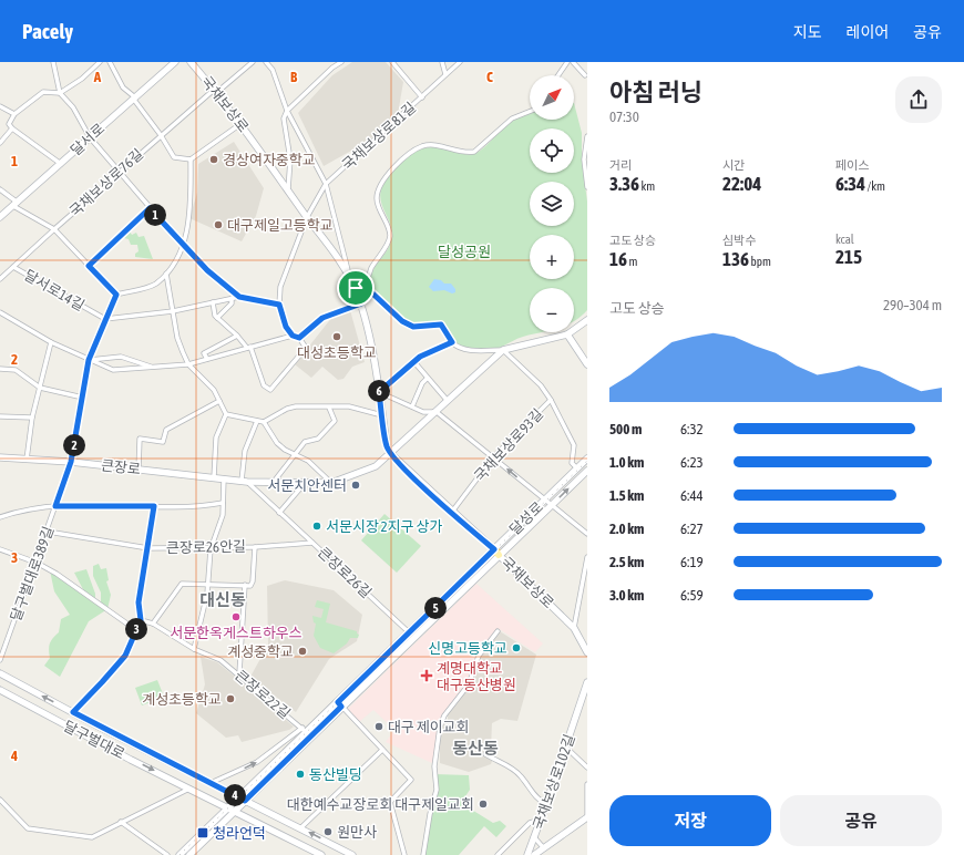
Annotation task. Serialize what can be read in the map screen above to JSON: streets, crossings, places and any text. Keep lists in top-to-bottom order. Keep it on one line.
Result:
{"streets":{"main road":["국채보상로","달서로","큰장로","달성로","달구벌대로","국채보상로102길"],"street":["국채보상로81길","국채보상로76길","달서로14길","국채보상로93길","큰장로26안길","큰장로26길","달구벌대로389길","큰장로22길"]},"crossings":[["국채보상로","국채보상로81길"],["국채보상로","국채보상로76길"],["국채보상로","국채보상로93길"],["국채보상로","큰장로"],["국채보상로","달성로"],["국채보상로76길","달서로14길"],["달서로14길","달구벌대로389길"],["큰장로","큰장로26길"],["큰장로","달구벌대로389길"],["달성로","큰장로26길"],["달성로","큰장로22길"],["달성로","달구벌대로"],["큰장로26안길","큰장로26길"],["큰장로26안길","달구벌대로389길"]],"districts":["대신동","동산동"],"parks":["달성공원"],"places":{"other":["경상여자중학교","대구제일고등학교","대성초등학교","서문치안센터","서문시장 2지구 상가","서문한옥게스트하우스","신명고등학교","계성중학교","계성초등학교","대구 제이교회","동산빌딩","대한예수교장로회 대구제일교회","원만사"],"health":["계명대학교 대구동산병원"],"transit":["청라언덕"]},"north":"top right","page":{"header":"Pacely","nav":["지도","레이어","공유"],"heading":["아침 러닝","07:30"],"map_buttons":["+","−"],"stats":[["거리","3.36 km"],["시간","22:04"],["페이스","6:34 /km"],["고도 상승","16 m"],["심박수","136 bpm"],["kcal","215"]],"pins":["1","6","2","5","3","4"],"chart":["고도 상승","290–304 m"],"list":[{"name":"500 m","note":"6:32"},{"name":"1.0 km","note":"6:23"},{"name":"1.5 km","note":"6:44"},{"name":"2.0 km","note":"6:27"},{"name":"2.5 km","note":"6:19"},{"name":"3.0 km","note":"6:59"}],"buttons":["저장","공유"]},"grid":{"columns":["A","B","C"],"rows":["1","2","3","4"]}}
